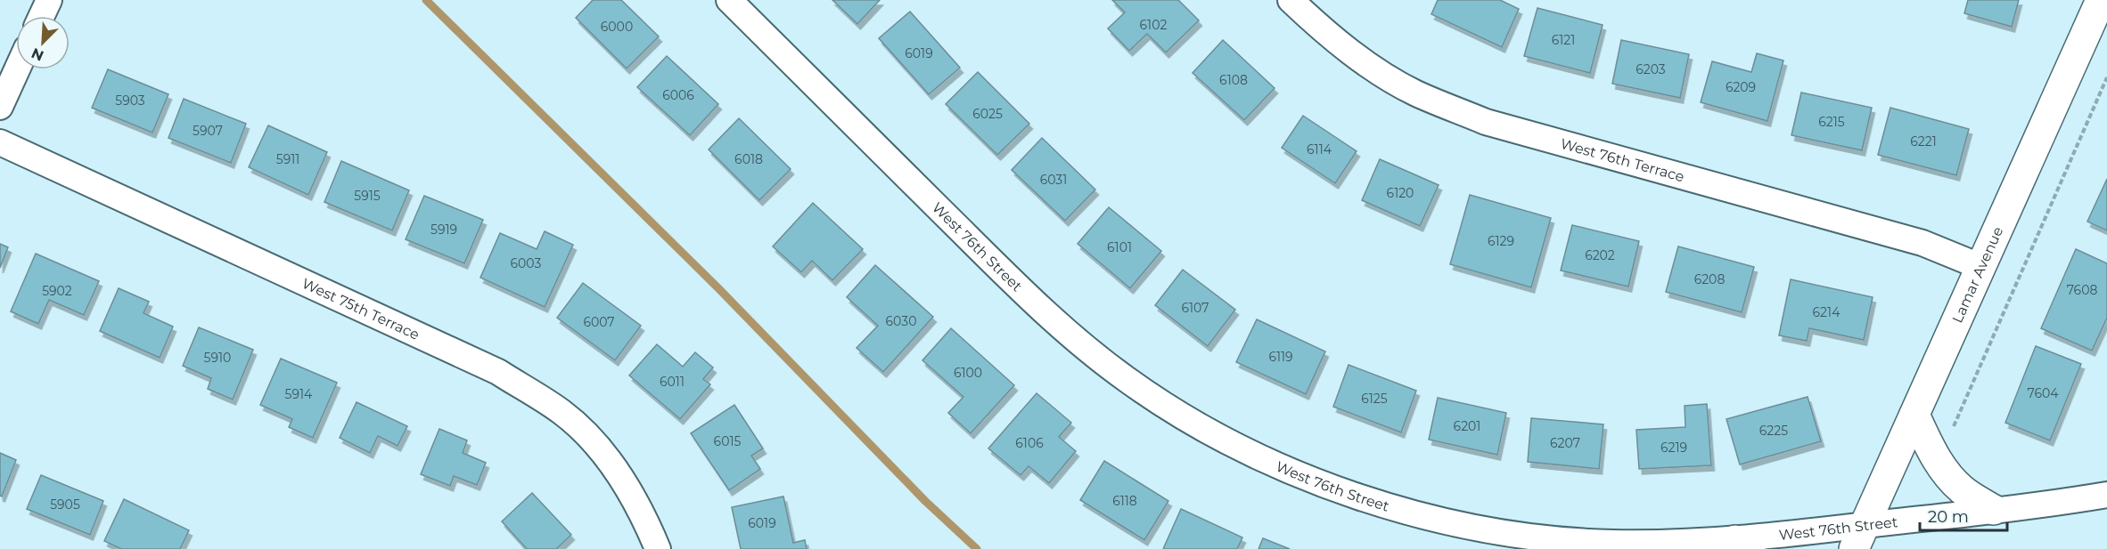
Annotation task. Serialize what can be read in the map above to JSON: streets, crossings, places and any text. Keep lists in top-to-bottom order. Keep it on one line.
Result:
{"streets":{"street":["West 76th Terrace","West 76th Street","Lamar Avenue","West 75th Terrace"]},"crossings":[["West 76th Terrace","Lamar Avenue"],["West 76th Street","Lamar Avenue"]],"house_numbers":["6102","6000","6121","6019","6203","6108","6209","6006","5903","6025","6215","5907","6221","6114","5911","6018","6031","6120","5915","5919","6129","6101","6202","6003","6208","7608","5902","6107","6214","6030","6007","6119","5910","6100","6011","7604","5914","6125","6201","6225","6015","6106","6207","6219","6118","5905","6019"],"scale_bar":"20 m","north":"bottom left"}
